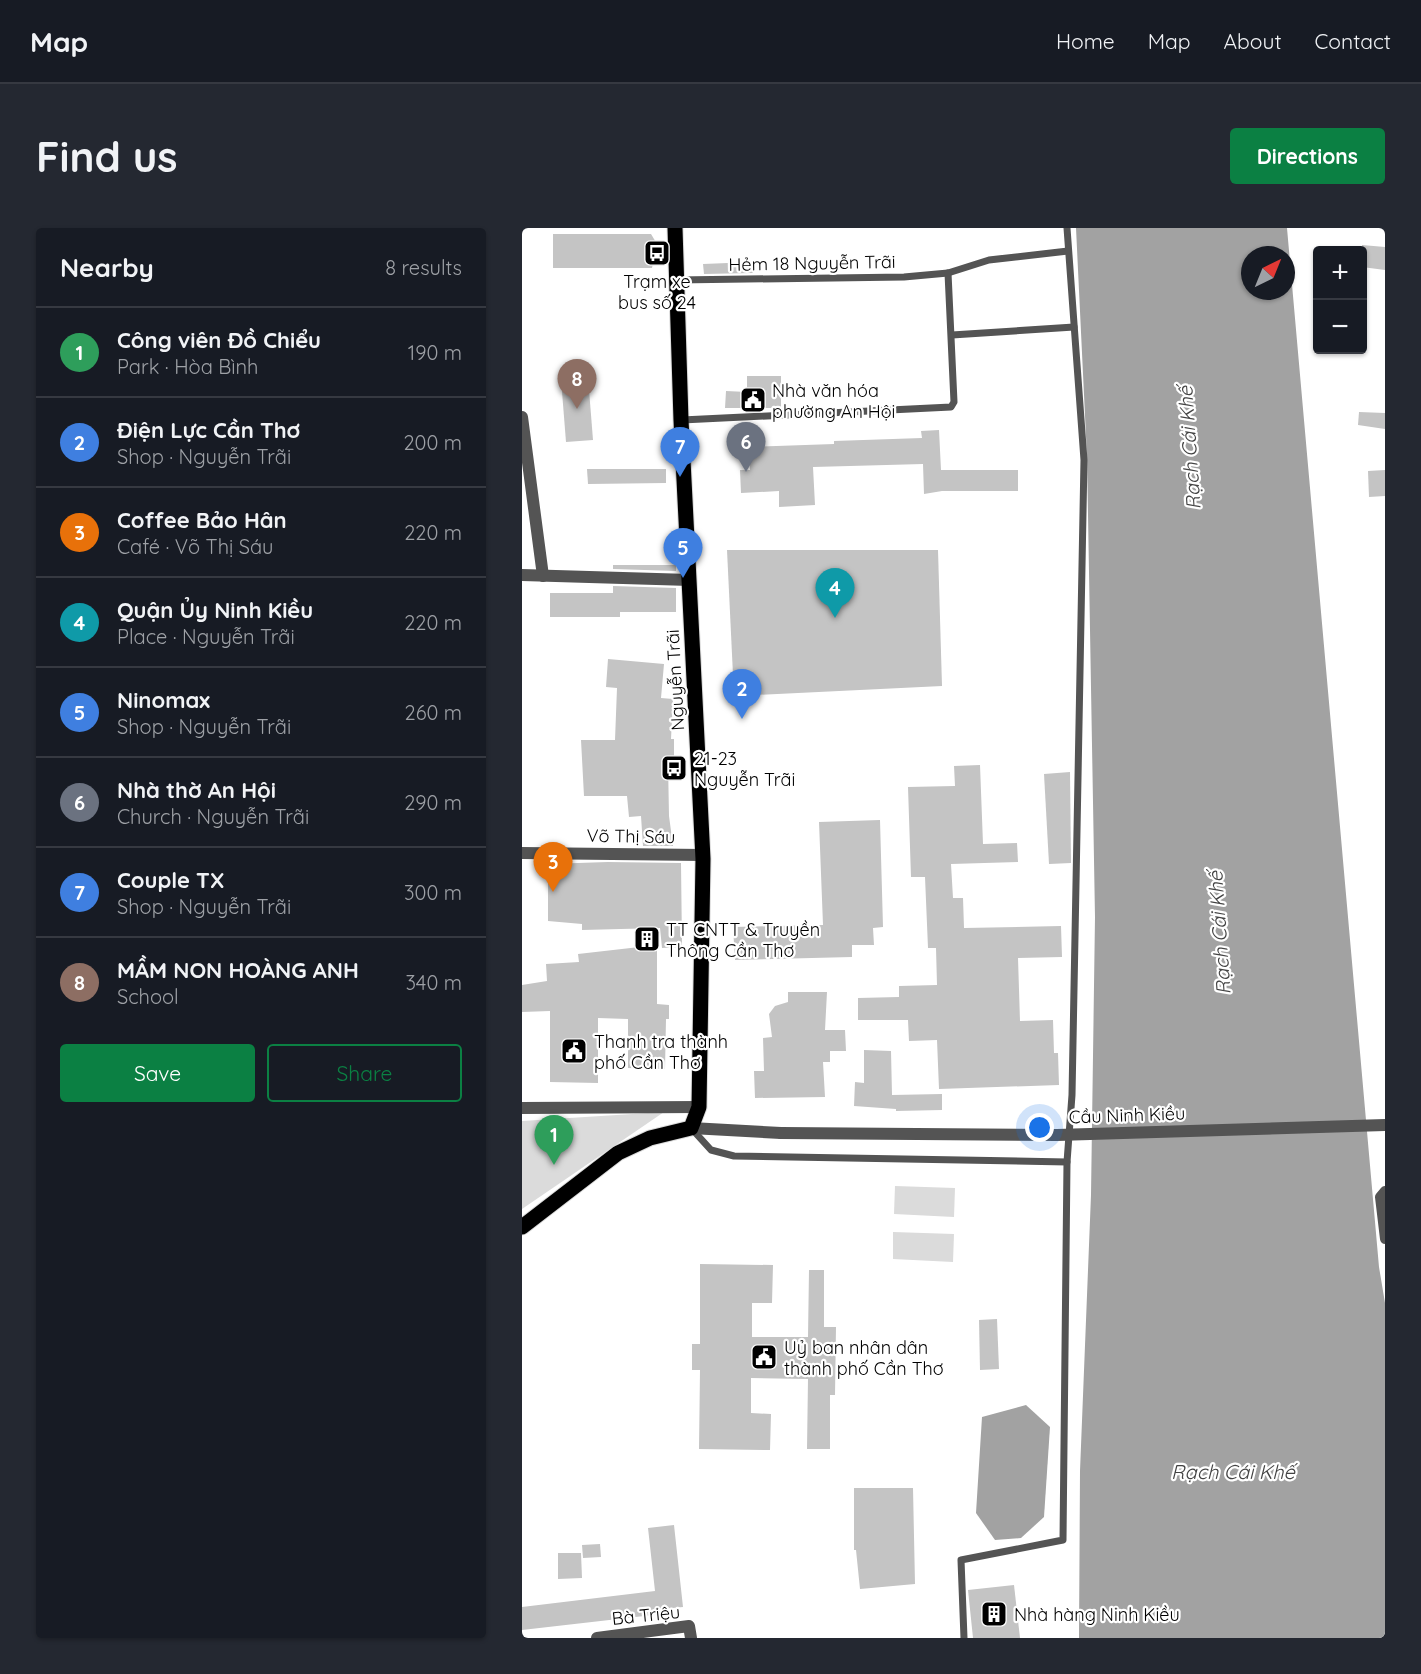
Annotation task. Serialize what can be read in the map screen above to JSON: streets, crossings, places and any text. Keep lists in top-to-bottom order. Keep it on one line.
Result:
{"streets":{"main road":["Nguyễn Trãi"],"street":["Võ Thị Sáu","Cầu Ninh Kiều","Bà Triệu"],"lane":["Hẻm 18 Nguyễn Trãi"]},"crossings":[["Hẻm 18 Nguyễn Trãi","Nguyễn Trãi"],["Nguyễn Trãi","Võ Thị Sáu"],["Nguyễn Trãi","Cầu Ninh Kiều"]],"water":["Rạch Cái Khế"],"places":{"bus stop":["Trạm xe bus số 24","21-23 Nguyễn Trãi"],"public building":["Nhà văn hóa phường An Hội","Thanh tra thành phố Cần Thơ","Uỷ ban nhân dân thành phố Cần Thơ"],"building":["TT CNTT & Truyền Thông Cần Thơ","Nhà hàng Ninh Kiều"]},"north":"top right","page":{"header":"Map","nav":["Home","Map","About","Contact"],"buttons":["Directions",["Save","Share"]],"title":"Find us","heading":["Nearby","8 results"],"map_buttons":["+","−"],"list":[{"mark":"1","name":"Công viên Đồ Chiểu","note":"Park · Hòa Bình","value":"190 m"},{"mark":"2","name":"Điện Lực Cần Thơ","note":"Shop · Nguyễn Trãi","value":"200 m"},{"mark":"3","name":"Coffee Bảo Hân","note":"Café · Võ Thị Sáu","value":"220 m"},{"mark":"4","name":"Quận Ủy Ninh Kiều","note":"Place · Nguyễn Trãi","value":"220 m"},{"mark":"5","name":"Ninomax","note":"Shop · Nguyễn Trãi","value":"260 m"},{"mark":"6","name":"Nhà thờ An Hội","note":"Church · Nguyễn Trãi","value":"290 m"},{"mark":"7","name":"Couple TX","note":"Shop · Nguyễn Trãi","value":"300 m"},{"mark":"8","name":"MẦM NON HOÀNG ANH","note":"School","value":"340 m"}],"pins":["8","6","7","5","4","2","3","1"]}}
